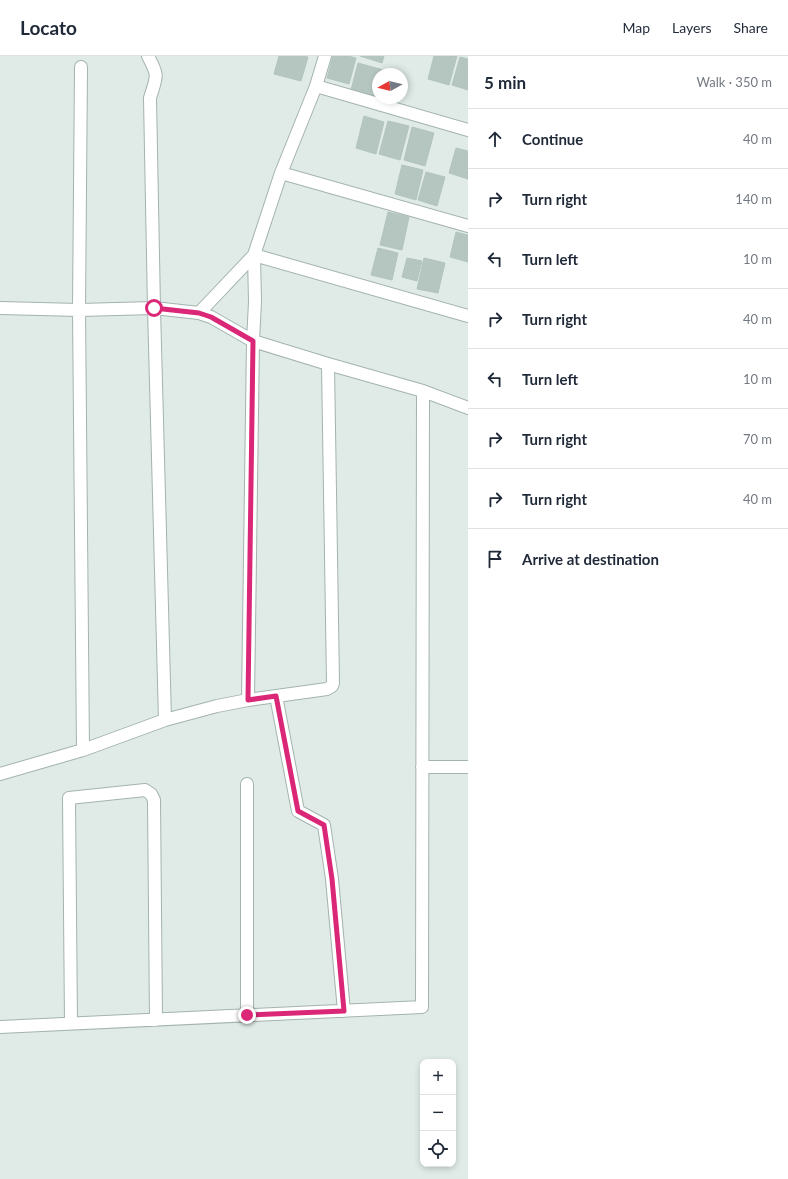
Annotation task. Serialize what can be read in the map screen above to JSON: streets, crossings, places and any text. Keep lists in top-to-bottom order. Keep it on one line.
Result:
{"north":"left","page":{"header":"Locato","nav":["Map","Layers","Share"],"heading":["5 min","Walk · 350 m"],"list":[["Continue","40 m"],["Turn right","140 m"],["Turn left","10 m"],["Turn right","40 m"],["Turn left","10 m"],["Turn right","70 m"],["Turn right","40 m"],"Arrive at destination"],"map_buttons":["+","−"]}}
